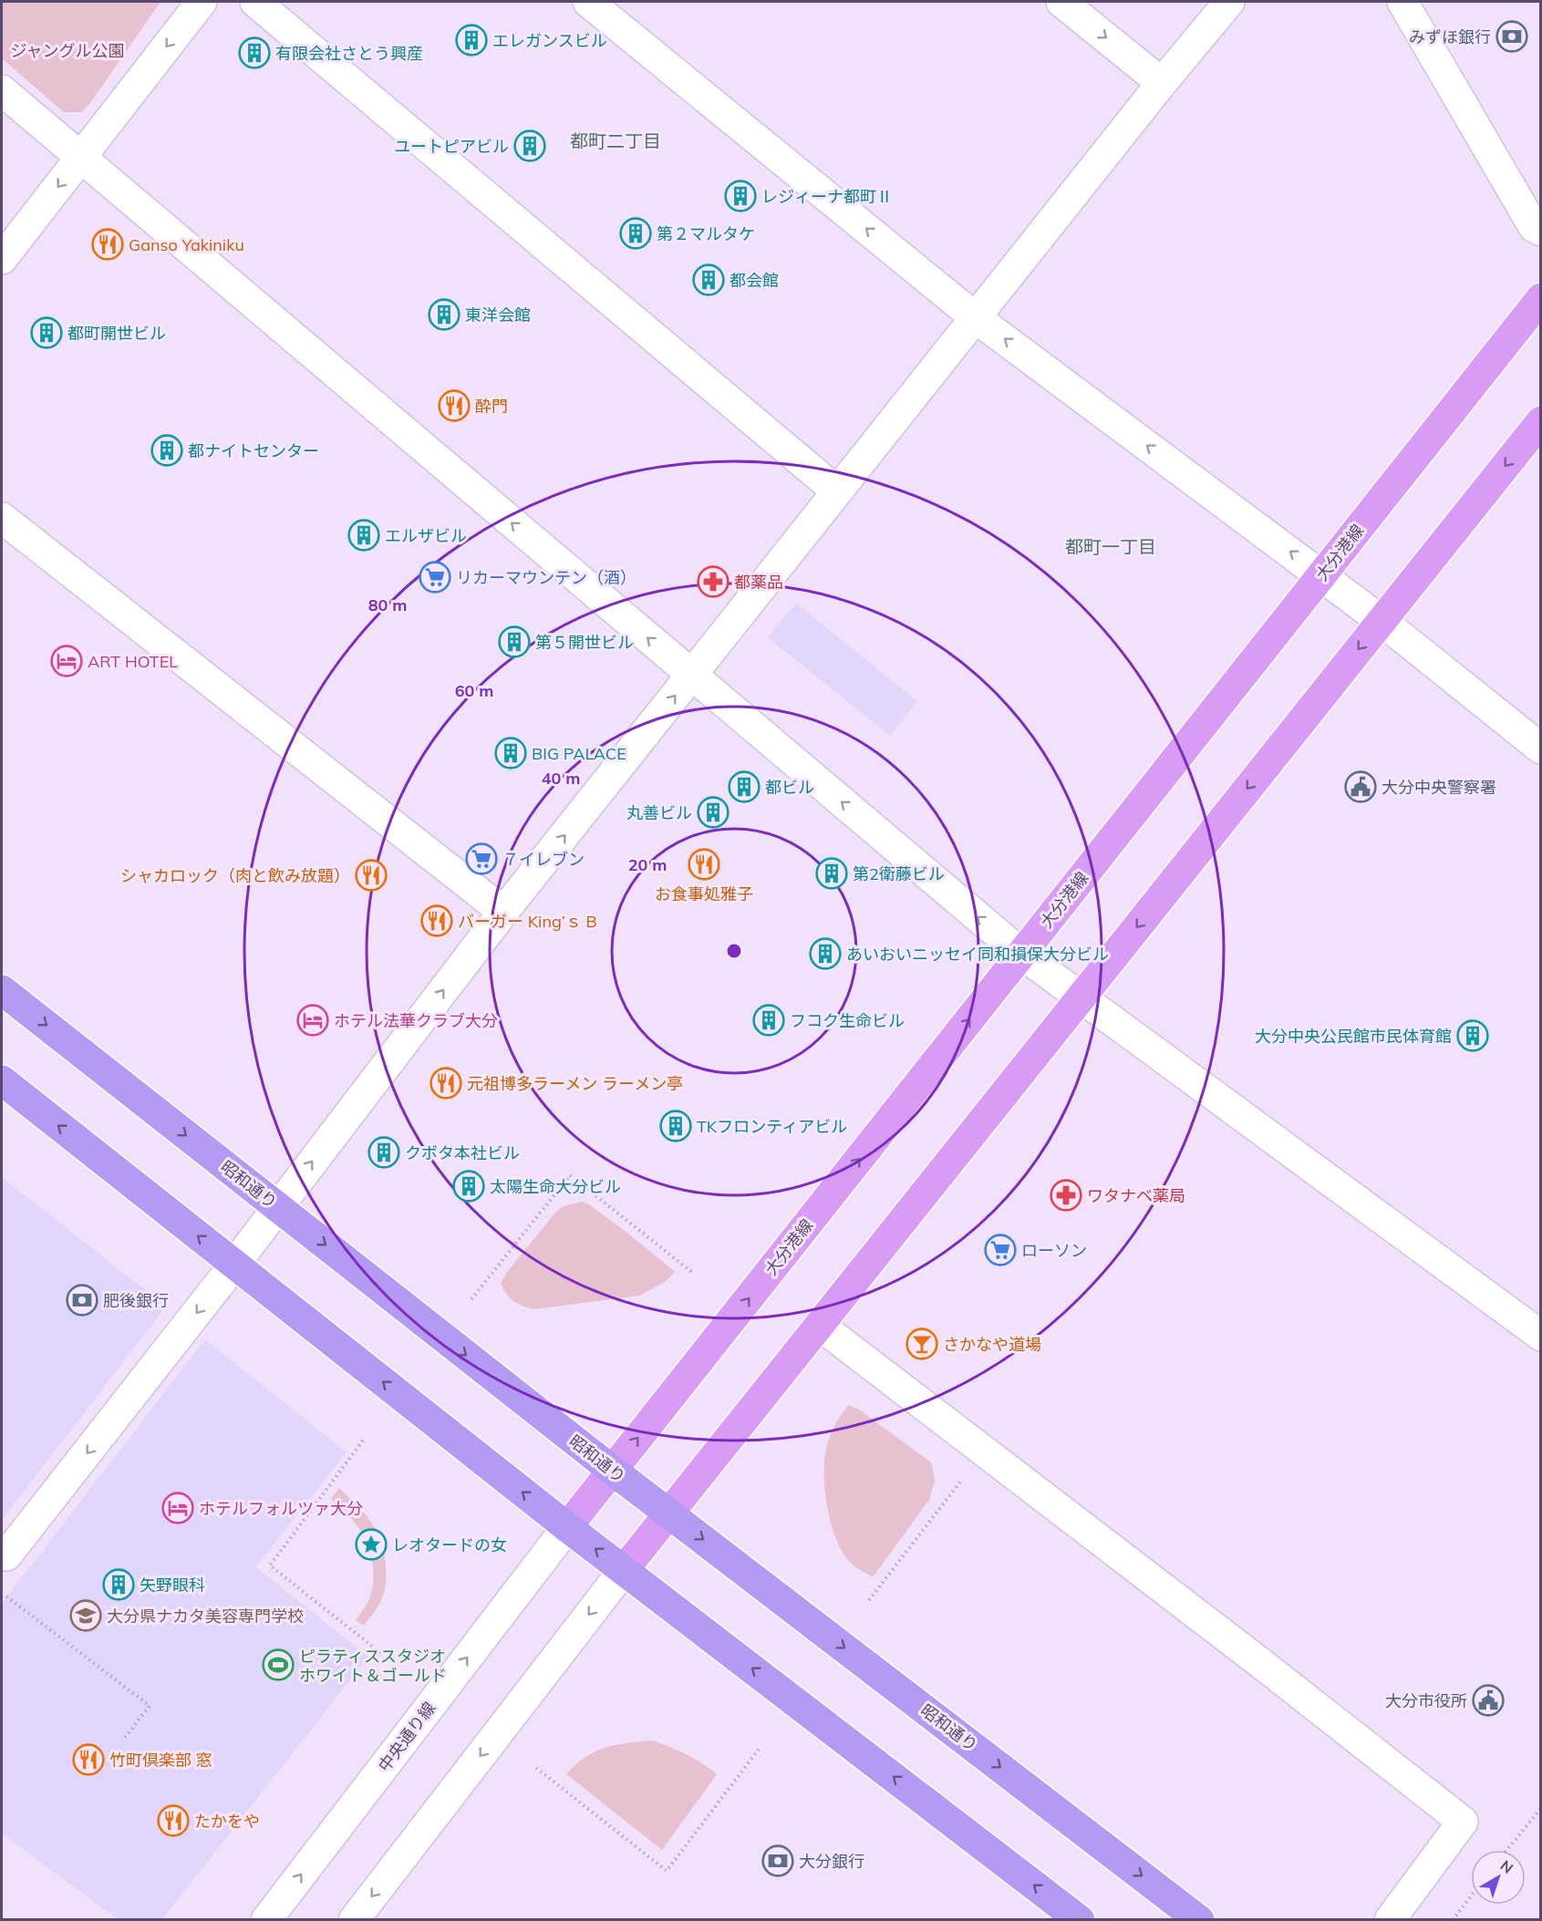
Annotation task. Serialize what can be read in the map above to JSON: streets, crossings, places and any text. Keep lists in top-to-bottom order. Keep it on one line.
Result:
{"streets":{"highway":["昭和通り"],"main road":["大分港線"],"street":["中央通り線"]},"crossings":[["大分港線","昭和通り"],["大分港線","中央通り線"]],"districts":["都町二丁目","都町一丁目"],"parks":["ジャングル公園"],"places":{"bank":["みずほ銀行","肥後銀行","大分銀行"],"building":["エレガンスビル","有限会社さとう興産","ユートピアビル","レジィーナ都町Ⅱ","第２マルタケ","都会館","東洋会館","都町開世ビル","都ナイトセンター","エルザビル","第５開世ビル","BIG PALACE","都ビル","丸善ビル","第2衛藤ビル","あいおいニッセイ同和損保大分ビル","フコク生命ビル","大分中央公民館市民体育館","TKフロンティアビル","クボタ本社ビル","太陽生命大分ビル","矢野眼科"],"restaurant":["Ganso Yakiniku","酔門","お食事処雅子","シャカロック（肉と飲み放題）","バーガー King’ｓ B","元祖博多ラーメン ラーメン亭","竹町倶楽部 窓","たかをや"],"supermarket":["リカーマウンテン（酒）","７イレブン","ローソン"],"pharmacy":["都薬品","ワタナベ薬局"],"hotel":["ART HOTEL","ホテル法華クラブ大分","ホテルフォルツァ大分"],"public building":["大分中央警察署","大分市役所"],"bar":["さかなや道場"],"place":["レオタードの女"],"school or university":["大分県ナカタ美容専門学校"],"sports":["ピラティススタジオ ホワイト＆ゴールド"]},"north":"top right","rings":["80 m","60 m","40 m","20 m"]}
